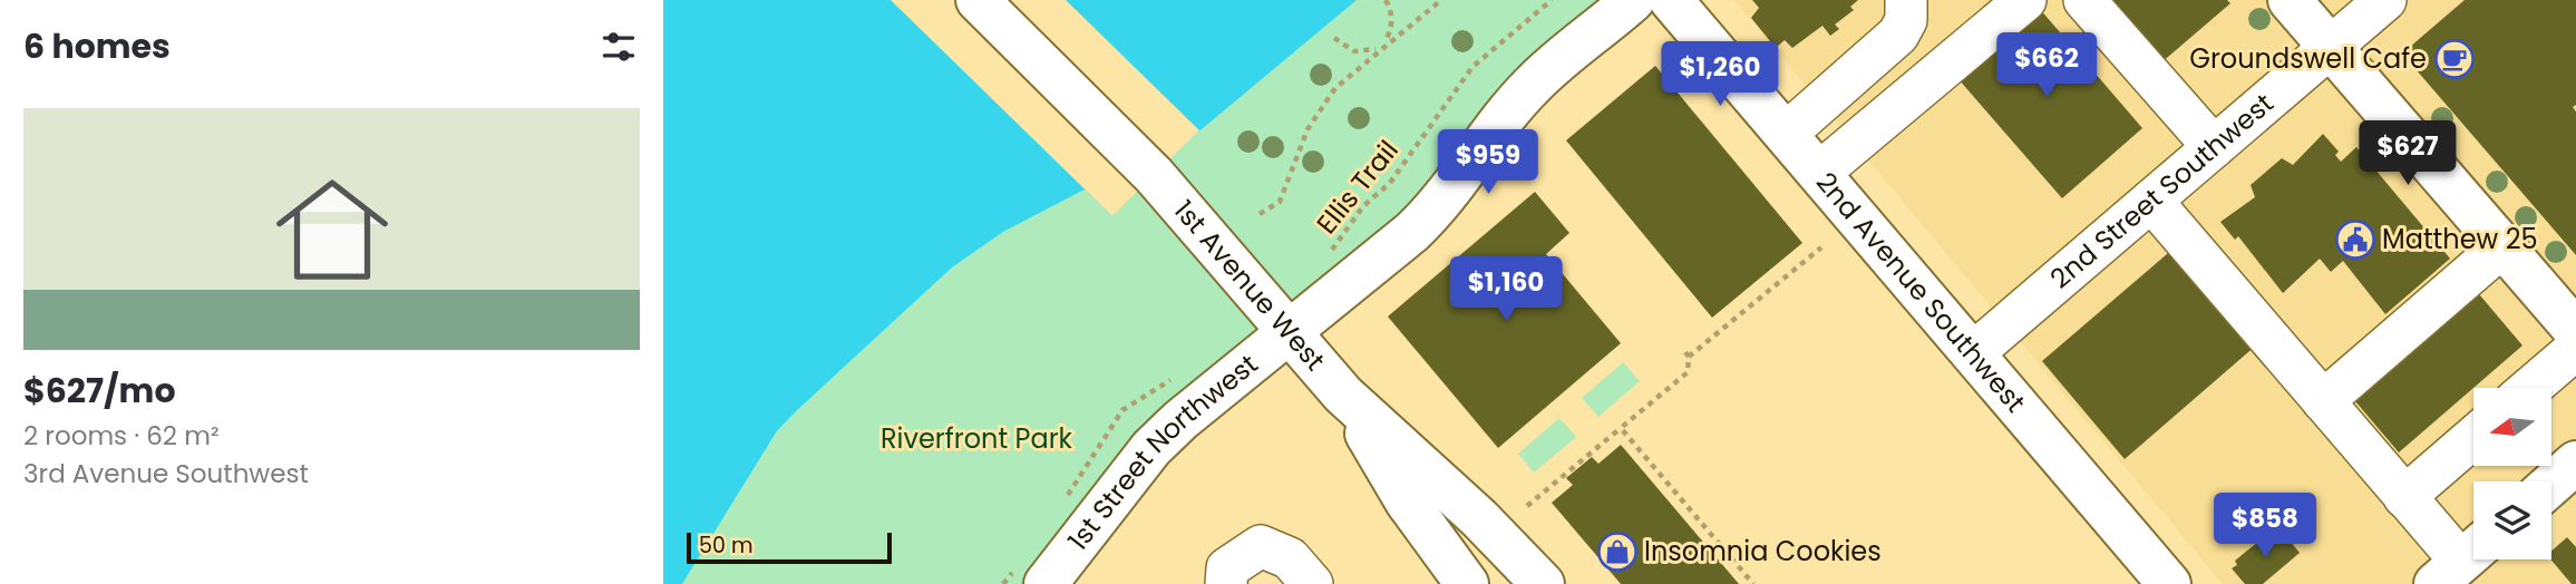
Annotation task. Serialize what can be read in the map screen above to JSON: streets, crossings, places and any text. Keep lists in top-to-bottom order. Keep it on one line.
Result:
{"streets":{"main road":["1st Avenue West","2nd Avenue Southwest","1st Street Northwest"],"street":["2nd Street Southwest"],"path":["Ellis Trail"]},"crossings":[["2nd Street Southwest","2nd Avenue Southwest"],["1st Avenue West","1st Street Northwest"]],"parks":["Riverfront Park"],"places":{"cafe":["Groundswell Cafe"],"public building":["Matthew 25"],"shop":["Insomnia Cookies"]},"scale_bar":"50 m","north":"left","page":{"heading":"6 homes","price":["$662","$1,260","$627","$959","$1,160","$858"],"list":[{"name":"$627/mo","note":"2 rooms · 62 m² · 3rd Avenue Southwest"}],"scale":"50 m"}}
